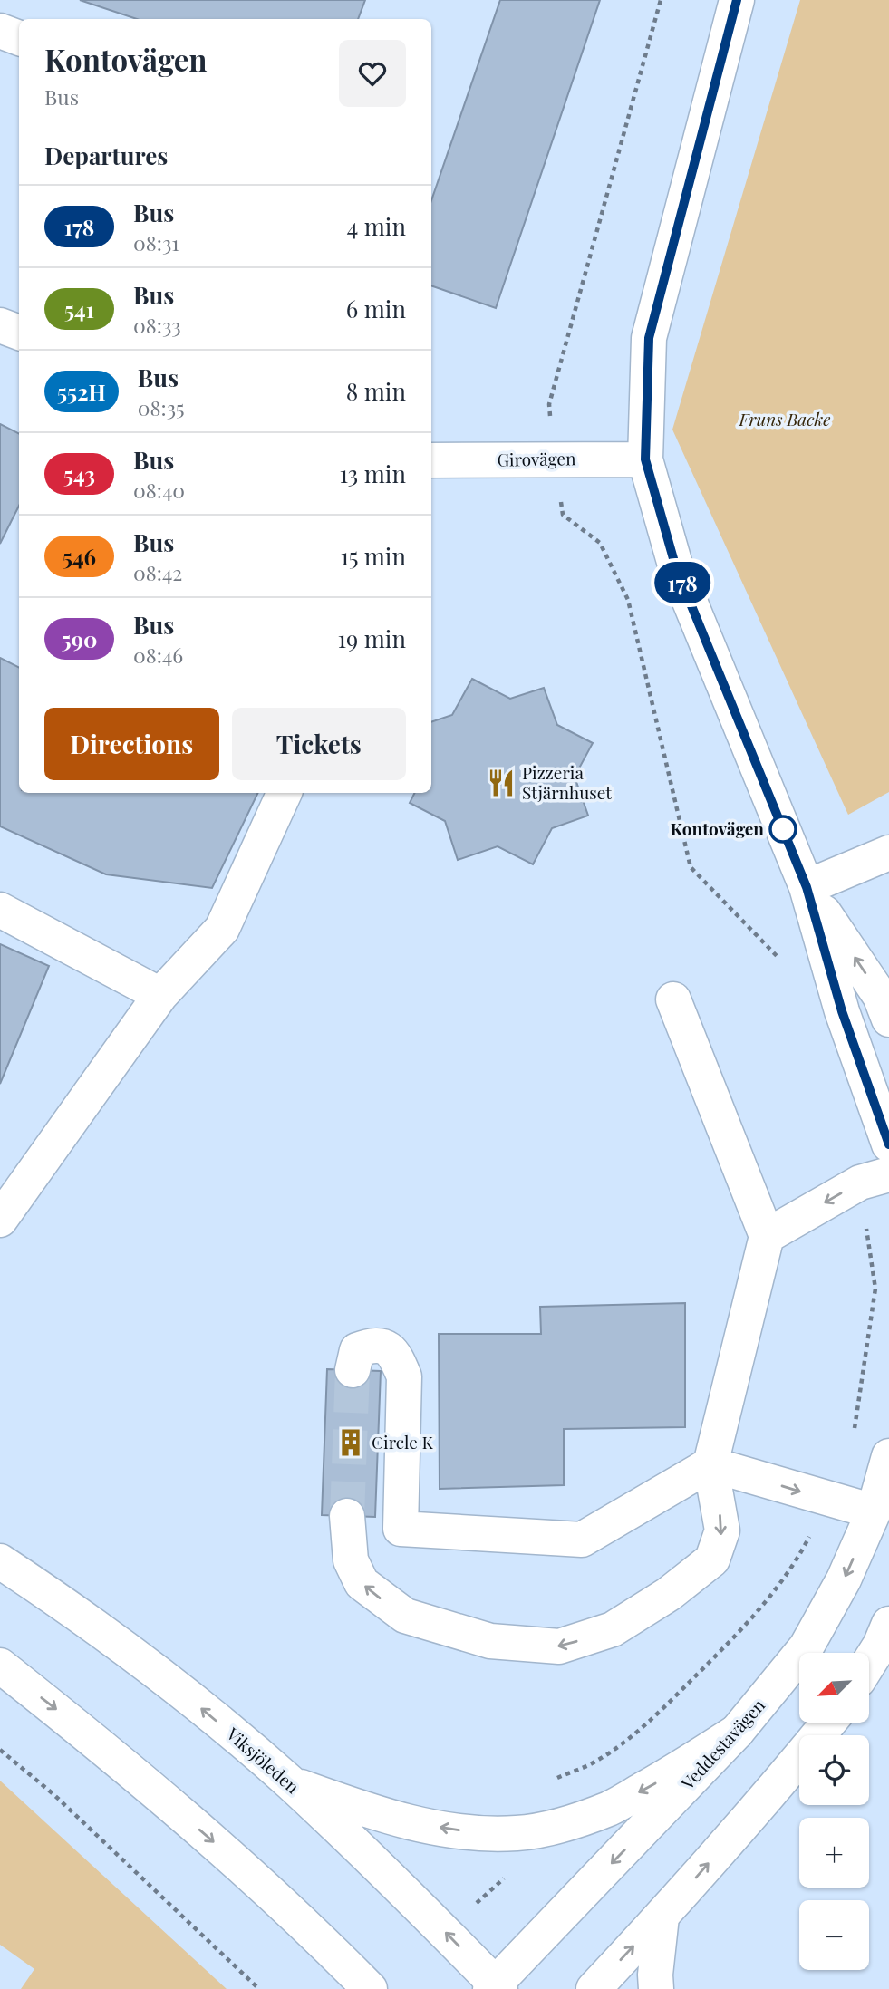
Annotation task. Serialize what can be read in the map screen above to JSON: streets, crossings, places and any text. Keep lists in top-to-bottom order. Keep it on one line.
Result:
{"streets":{"street":["Girovägen","Veddestavägen","Viksjöleden"]},"crossings":[["Veddestavägen","Viksjöleden"]],"parks":["Fruns Backe"],"places":{"restaurant":["Pizzeria Stjärnhuset"],"other":["Kontovägen"],"building":["Circle K"]},"lines":["bus line 178"],"north":"bottom left","page":{"on_map":"178","heading":[["Kontovägen","Bus"],"Departures"],"list":[{"mark":"178","name":"Bus","note":"08:31","value":"4 min"},{"mark":"541","name":"Bus","note":"08:33","value":"6 min"},{"mark":"552H","name":"Bus","note":"08:35","value":"8 min"},{"mark":"543","name":"Bus","note":"08:40","value":"13 min"},{"mark":"546","name":"Bus","note":"08:42","value":"15 min"},{"mark":"590","name":"Bus","note":"08:46","value":"19 min"}],"buttons":["Directions","Tickets"],"map_buttons":["+","−"]}}
